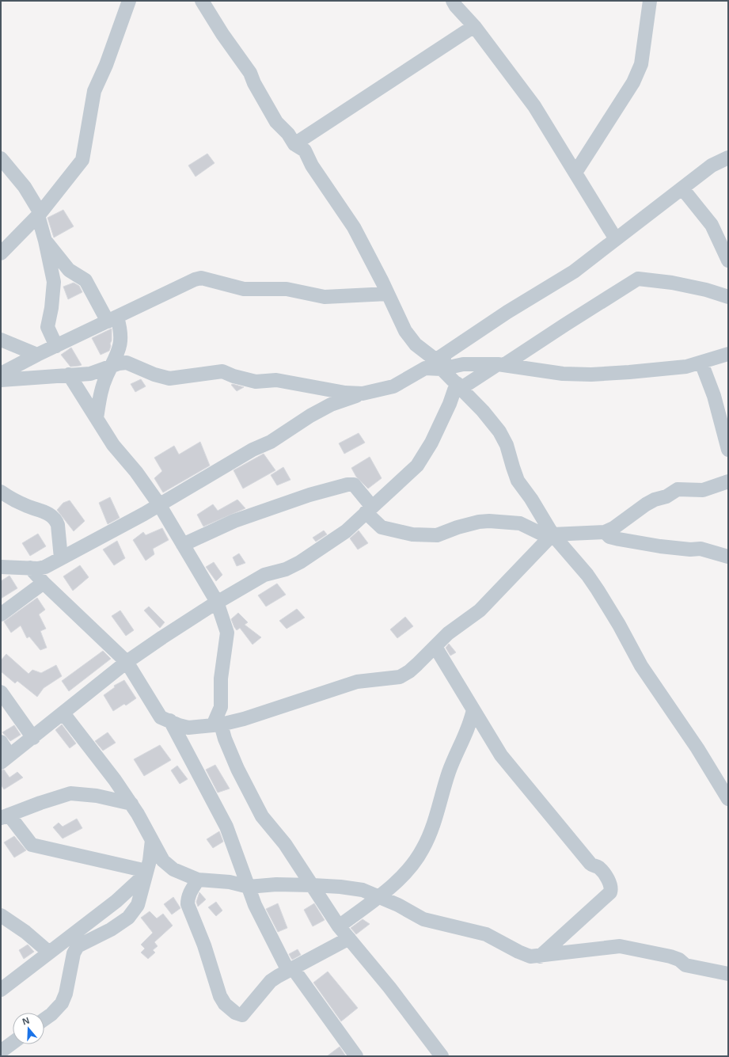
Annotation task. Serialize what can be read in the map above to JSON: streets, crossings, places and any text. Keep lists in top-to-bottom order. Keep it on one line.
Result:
{"north":"top"}
